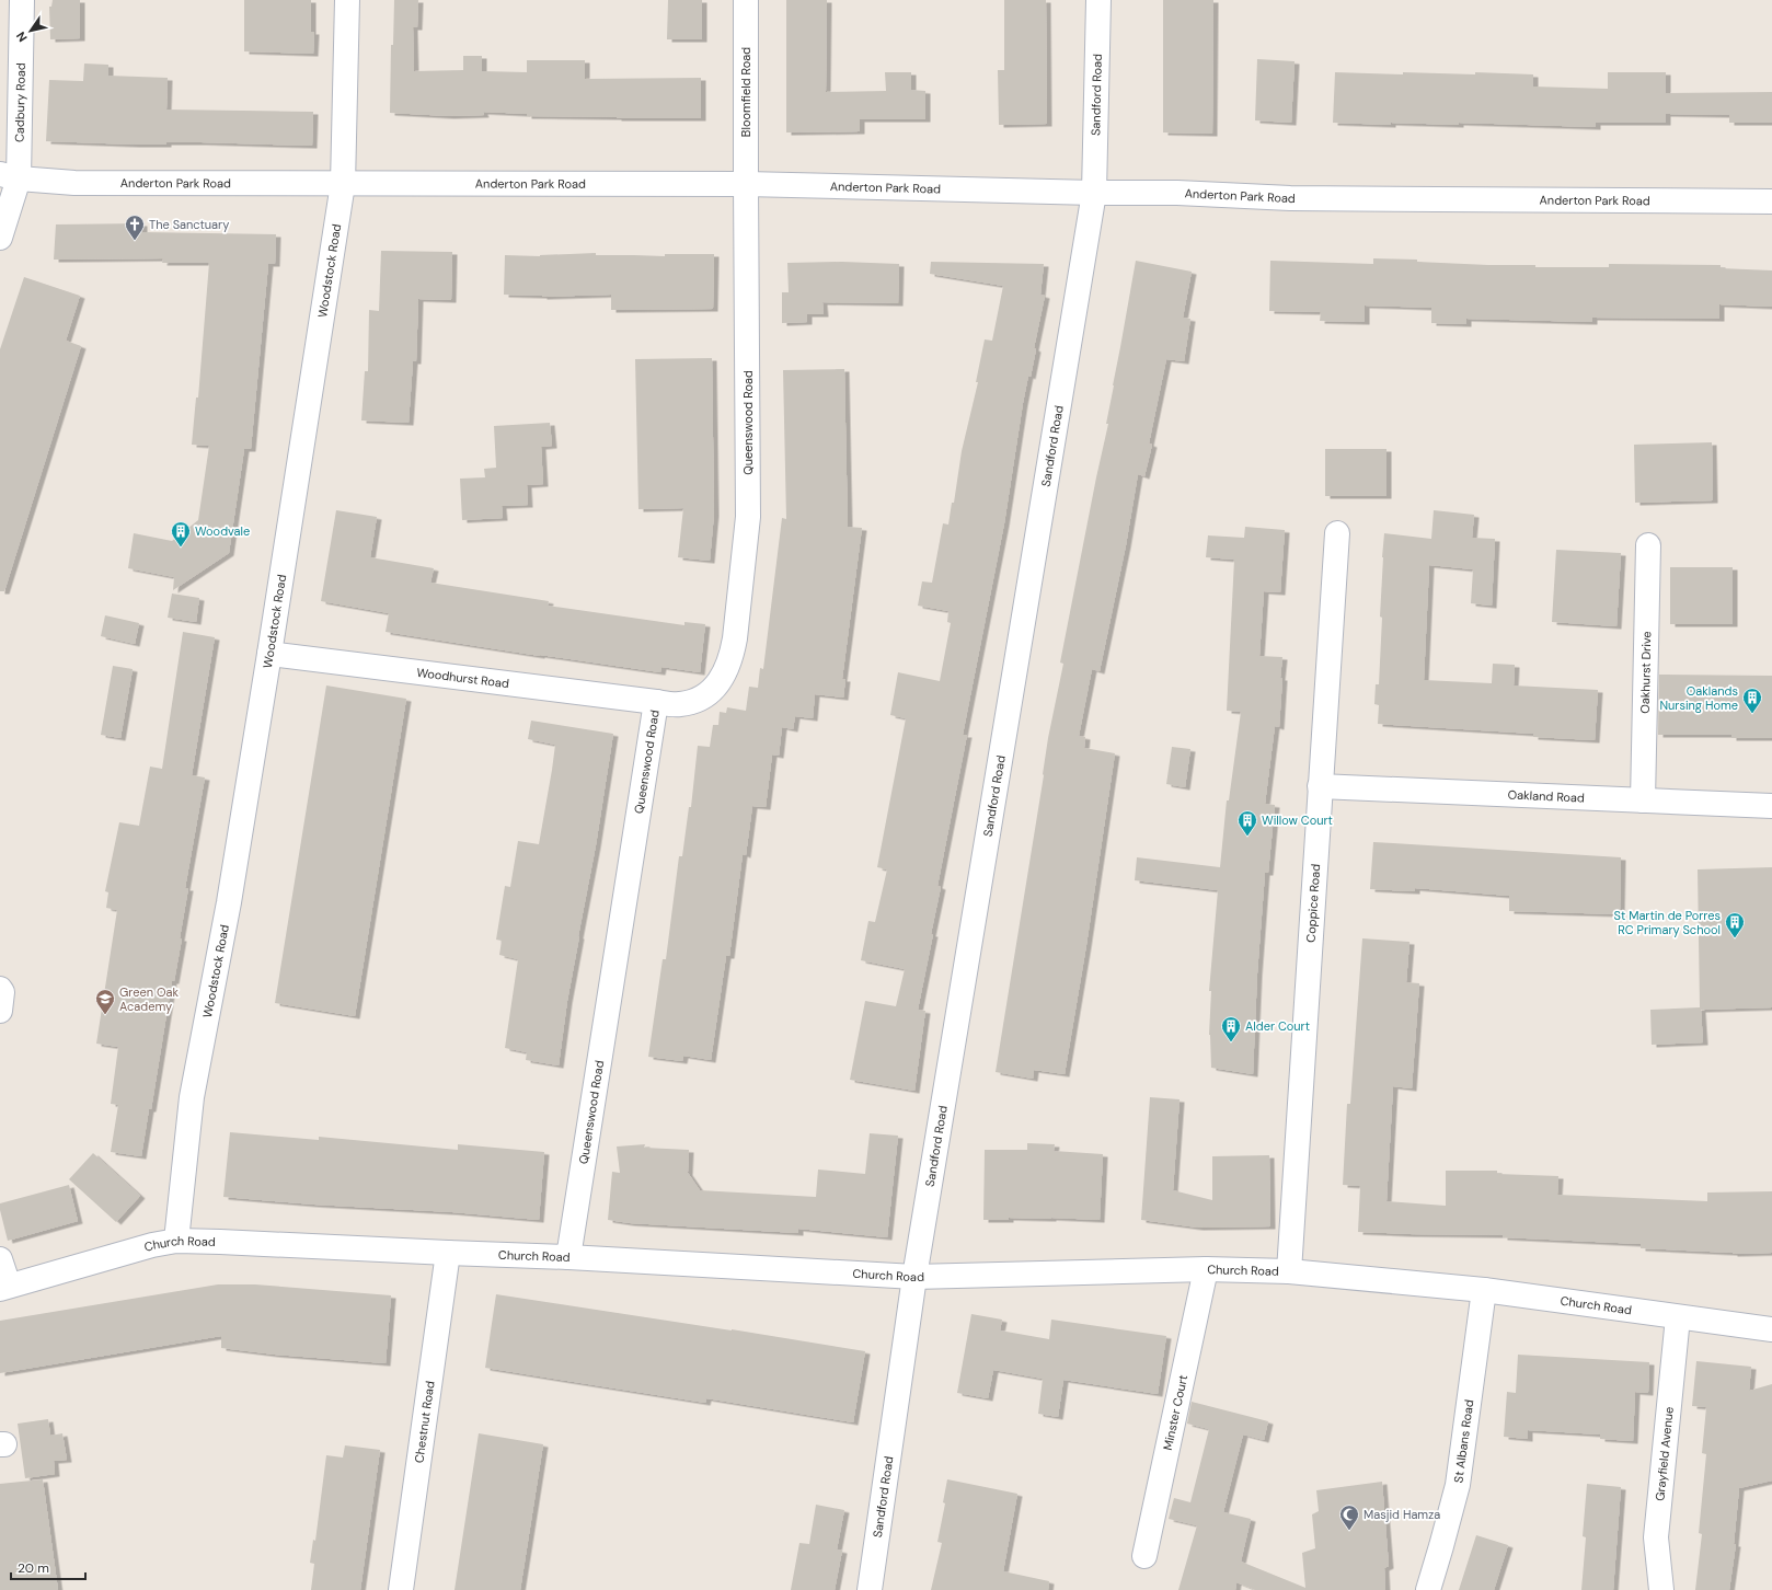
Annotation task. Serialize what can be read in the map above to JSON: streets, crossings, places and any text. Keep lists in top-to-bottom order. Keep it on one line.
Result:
{"streets":{"street":["Bloomfield Road","Sandford Road","Cadbury Road","Anderton Park Road","Woodstock Road","Queenswood Road","Oakhurst Drive","Woodhurst Road","Oakland Road","Coppice Road","Church Road","Minster Court","Chestnut Road","St Albans Road","Grayfield Avenue"]},"crossings":[["Bloomfield Road","Anderton Park Road"],["Bloomfield Road","Queenswood Road"],["Sandford Road","Anderton Park Road"],["Sandford Road","Church Road"],["Cadbury Road","Anderton Park Road"],["Anderton Park Road","Woodstock Road"],["Anderton Park Road","Queenswood Road"],["Woodstock Road","Woodhurst Road"],["Woodstock Road","Church Road"],["Queenswood Road","Woodhurst Road"],["Queenswood Road","Church Road"],["Oakhurst Drive","Oakland Road"],["Oakland Road","Coppice Road"],["Coppice Road","Church Road"],["Church Road","Minster Court"],["Church Road","Chestnut Road"],["Church Road","St Albans Road"],["Church Road","Grayfield Avenue"]],"places":{"church":["The Sanctuary"],"building":["Woodvale","Oaklands Nursing Home","Willow Court","St Martin de Porres RC Primary School","Alder Court"],"school or university":["Green Oak Academy"],"mosque":["Masjid Hamza"]},"scale_bar":"20 m","north":"bottom left"}
